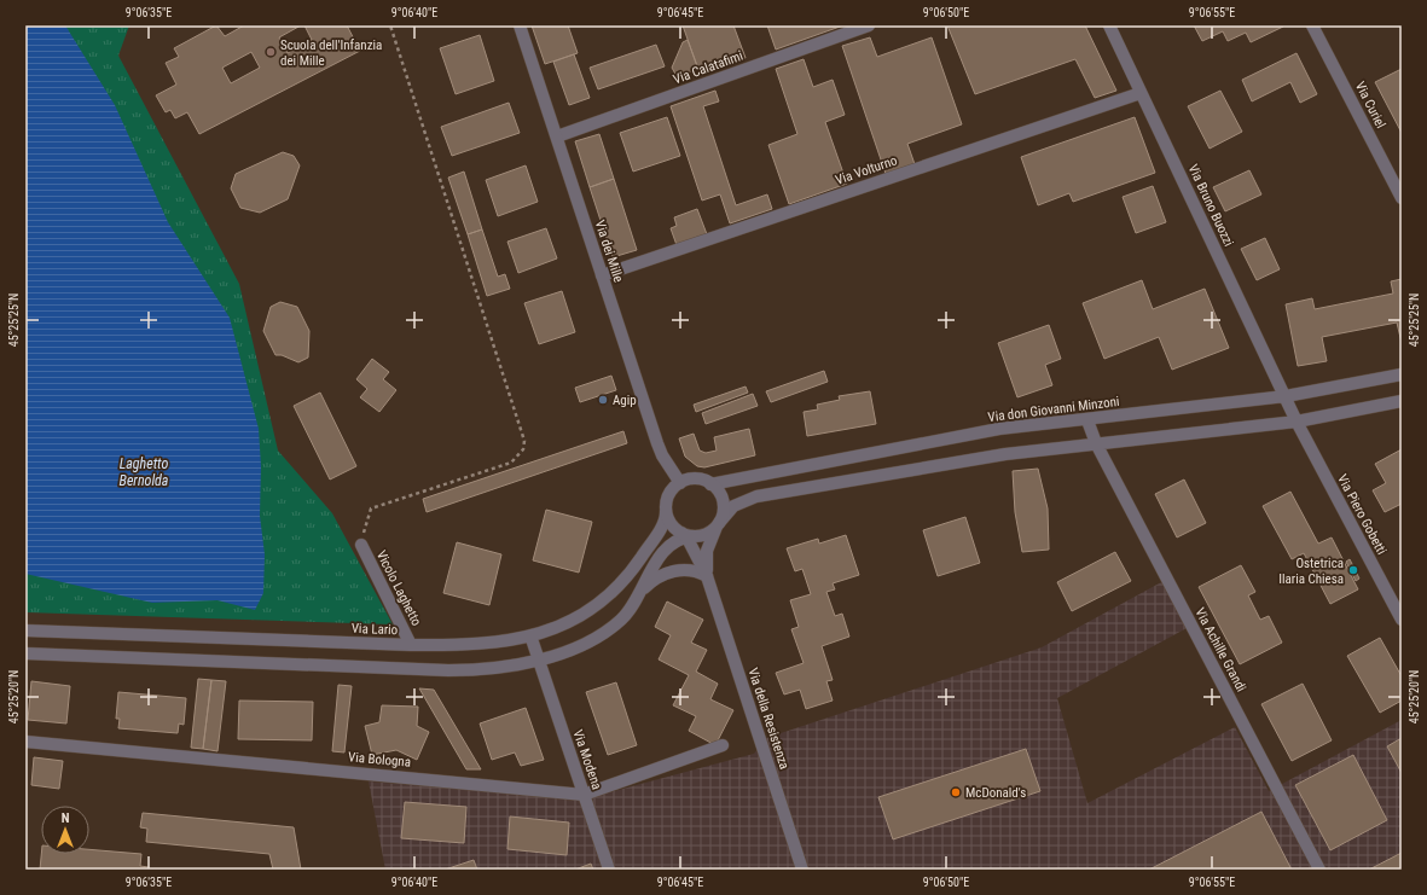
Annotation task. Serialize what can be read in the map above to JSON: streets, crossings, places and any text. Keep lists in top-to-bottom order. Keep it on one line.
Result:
{"streets":{"street":["Via Calatafimi","Via Curiel","Via Volturno","Via Bruno Buozzi","Via dei Mille","Via don Giovanni Minzoni","Via Piero Gobetti","Vicolo Laghetto","Via Lario","Via Achille Grandi","Via della Resistenza","Via Bologna","Via Modena"]},"crossings":[["Via Calatafimi","Via dei Mille"],["Via Volturno","Via Bruno Buozzi"],["Via Volturno","Via dei Mille"],["Via Bruno Buozzi","Via don Giovanni Minzoni"],["Via Bruno Buozzi","Via Piero Gobetti"],["Via dei Mille","Via don Giovanni Minzoni"],["Via dei Mille","Via Lario"],["Via dei Mille","Via della Resistenza"],["Via don Giovanni Minzoni","Via Lario"],["Via don Giovanni Minzoni","Via Achille Grandi"],["Via don Giovanni Minzoni","Via della Resistenza"],["Vicolo Laghetto","Via Lario"],["Via Lario","Via della Resistenza"],["Via Lario","Via Modena"],["Via Bologna","Via Modena"]],"water":["Laghetto Bernolda"],"places":["Scuola dell'Infanzia dei Mille","Agip","Ostetrica Ilaria Chiesa","McDonald's"],"north":"top","coordinates":["9°06'35\"E","9°06'40\"E","9°06'45\"E","9°06'50\"E","9°06'55\"E","45°25'25\"N","45°25'20\"N"]}
